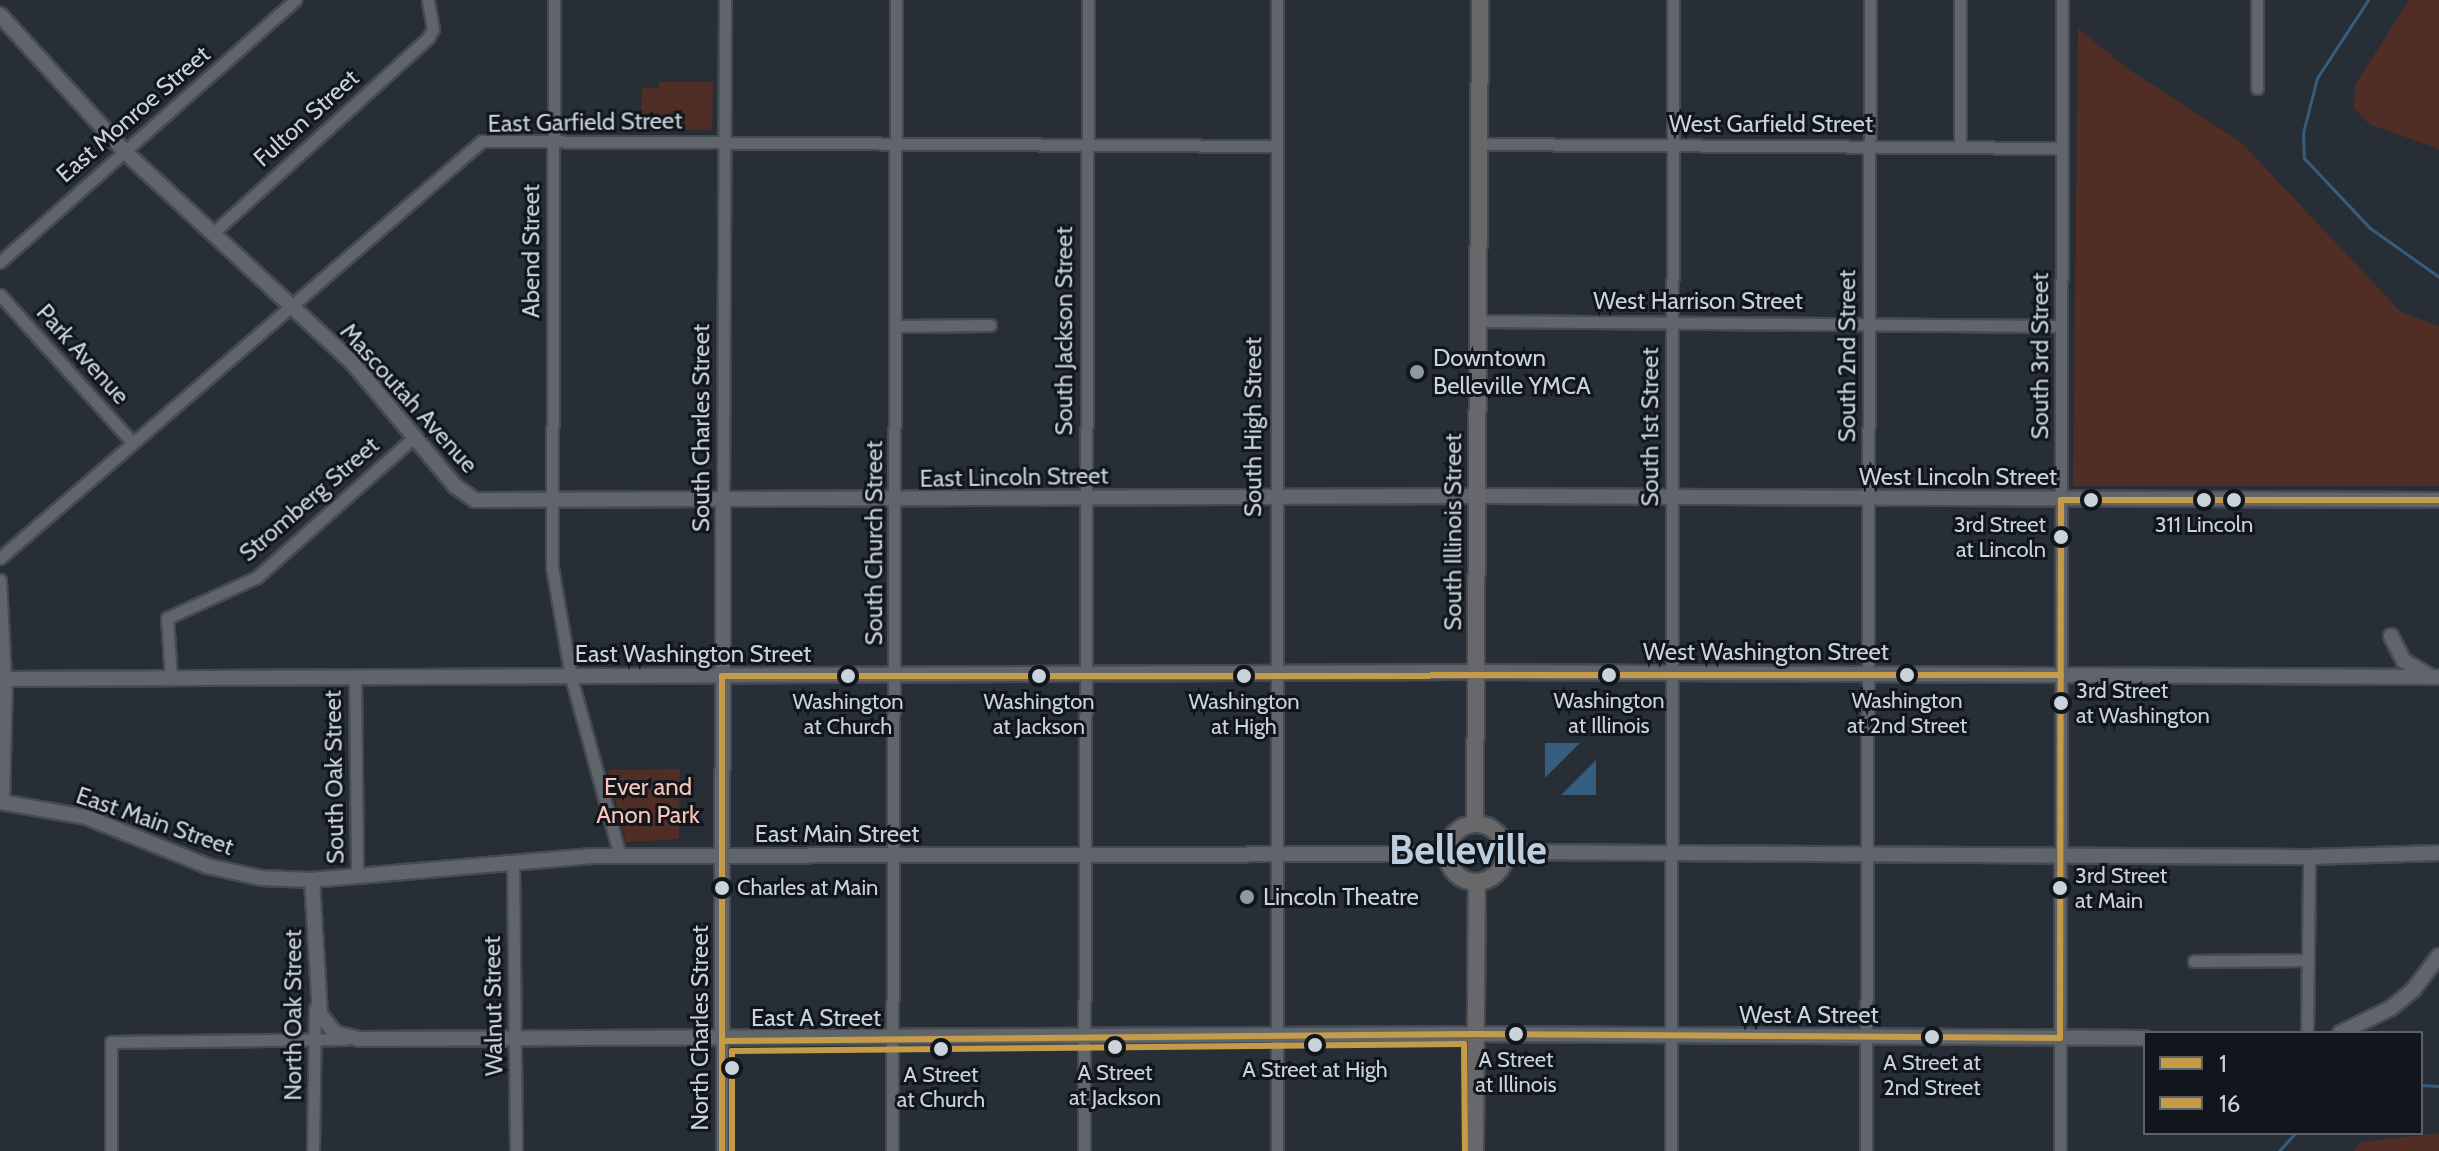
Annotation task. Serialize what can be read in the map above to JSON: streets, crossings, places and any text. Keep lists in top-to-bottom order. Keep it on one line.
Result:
{"streets":{"main road":["South Illinois Street"],"street":["East Monroe Street","Fulton Street","East Garfield Street","West Garfield Street","Abend Street","West Harrison Street","South Jackson Street","Park Avenue","South 2nd Street","South 3rd Street","Mascoutah Avenue","South High Street","South 1st Street","South Charles Street","East Lincoln Street","West Lincoln Street","Stromberg Street","South Church Street","West Washington Street","East Washington Street","South Oak Street","East Main Street","Walnut Street","North Oak Street","West A Street","East A Street","North Charles Street"]},"crossings":[["East Monroe Street","Mascoutah Avenue"],["Fulton Street","Mascoutah Avenue"],["East Garfield Street","Abend Street"],["East Garfield Street","South Jackson Street"],["East Garfield Street","Park Avenue"],["East Garfield Street","Mascoutah Avenue"],["East Garfield Street","South High Street"],["East Garfield Street","South Charles Street"],["East Garfield Street","South Church Street"],["West Garfield Street","South 2nd Street"],["West Garfield Street","South 3rd Street"],["West Garfield Street","South 1st Street"],["West Garfield Street","South Illinois Street"],["Abend Street","Mascoutah Avenue"],["Abend Street","East Lincoln Street"],["West Harrison Street","South 2nd Street"],["West Harrison Street","South 3rd Street"],["West Harrison Street","South 1st Street"],["West Harrison Street","South Illinois Street"],["South Jackson Street","East Lincoln Street"],["South Jackson Street","East Washington Street"],["South Jackson Street","East Main Street"],["South Jackson Street","East A Street"],["South 2nd Street","West Lincoln Street"],["South 2nd Street","West Washington Street"],["South 2nd Street","West A Street"],["South 3rd Street","West Lincoln Street"],["South 3rd Street","West Washington Street"],["South 3rd Street","West A Street"],["Mascoutah Avenue","East Lincoln Street"],["Mascoutah Avenue","Stromberg Street"],["South High Street","East Lincoln Street"],["South High Street","East Washington Street"],["South High Street","East Main Street"],["South High Street","East A Street"],["South 1st Street","West Lincoln Street"],["South 1st Street","West Washington Street"],["South 1st Street","West A Street"],["South Charles Street","East Lincoln Street"],["South Charles Street","East Washington Street"],["South Charles Street","East Main Street"],["South Charles Street","North Charles Street"],["East Lincoln Street","West Lincoln Street"],["East Lincoln Street","South Illinois Street"],["East Lincoln Street","South Church Street"],["West Lincoln Street","South Illinois Street"],["Stromberg Street","East Washington Street"],["South Illinois Street","West Washington Street"],["South Illinois Street","East Washington Street"],["South Illinois Street","East Main Street"],["South Church Street","East Washington Street"],["South Church Street","East Main Street"],["South Church Street","East A Street"],["West Washington Street","East Washington Street"],["East Washington Street","South Oak Street"],["South Oak Street","East Main Street"],["East Main Street","Walnut Street"],["East Main Street","North Oak Street"],["East Main Street","North Charles Street"],["Walnut Street","East A Street"],["North Oak Street","East A Street"],["West A Street","East A Street"],["East A Street","North Charles Street"]],"districts":["Belleville"],"parks":["Ever and Anon Park"],"places":["Downtown Belleville YMCA","311 Lincoln","3rd Street at Lincoln","Washington at Illinois","Washington at 2nd Street","Washington at Church","Washington at Jackson","Washington at High","3rd Street at Washington","Charles at Main","3rd Street at Main","Lincoln Theatre","A Street at Illinois","A Street at 2nd Street","A Street at High","A Street at Jackson","A Street at Church"],"lines":["transit line 1","transit line 16"],"legend":["1","16"]}
